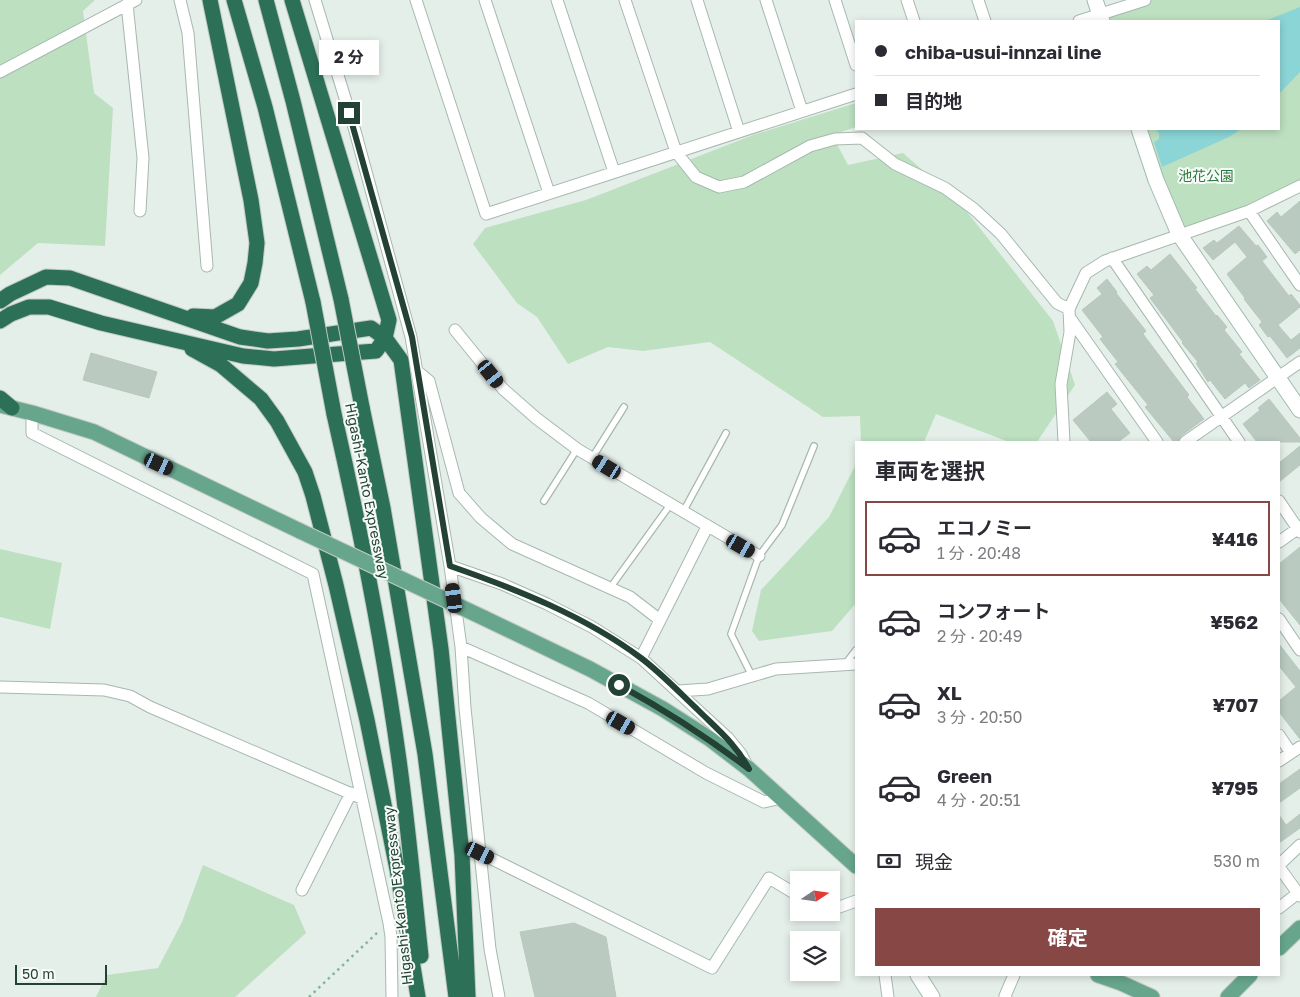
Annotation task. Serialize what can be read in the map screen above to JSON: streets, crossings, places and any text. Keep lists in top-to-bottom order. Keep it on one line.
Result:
{"streets":{"highway":["Higashi-Kanto Expressway"]},"parks":["池花公園"],"scale_bar":"50 m","north":"right","page":{"banner":["chiba-usui-innzai line","目的地"],"bubble":"2 分","heading":"車両を選択","list":[{"name":"エコノミー","note":"1 分 · 20:48","value":"¥416"},{"name":"コンフォート","note":"2 分 · 20:49","value":"¥562"},{"name":"XL","note":"3 分 · 20:50","value":"¥707"},{"name":"Green","note":"4 分 · 20:51","value":"¥795"}],"pay":["現金","530 m"],"buttons":"確定","scale":"50 m"}}
